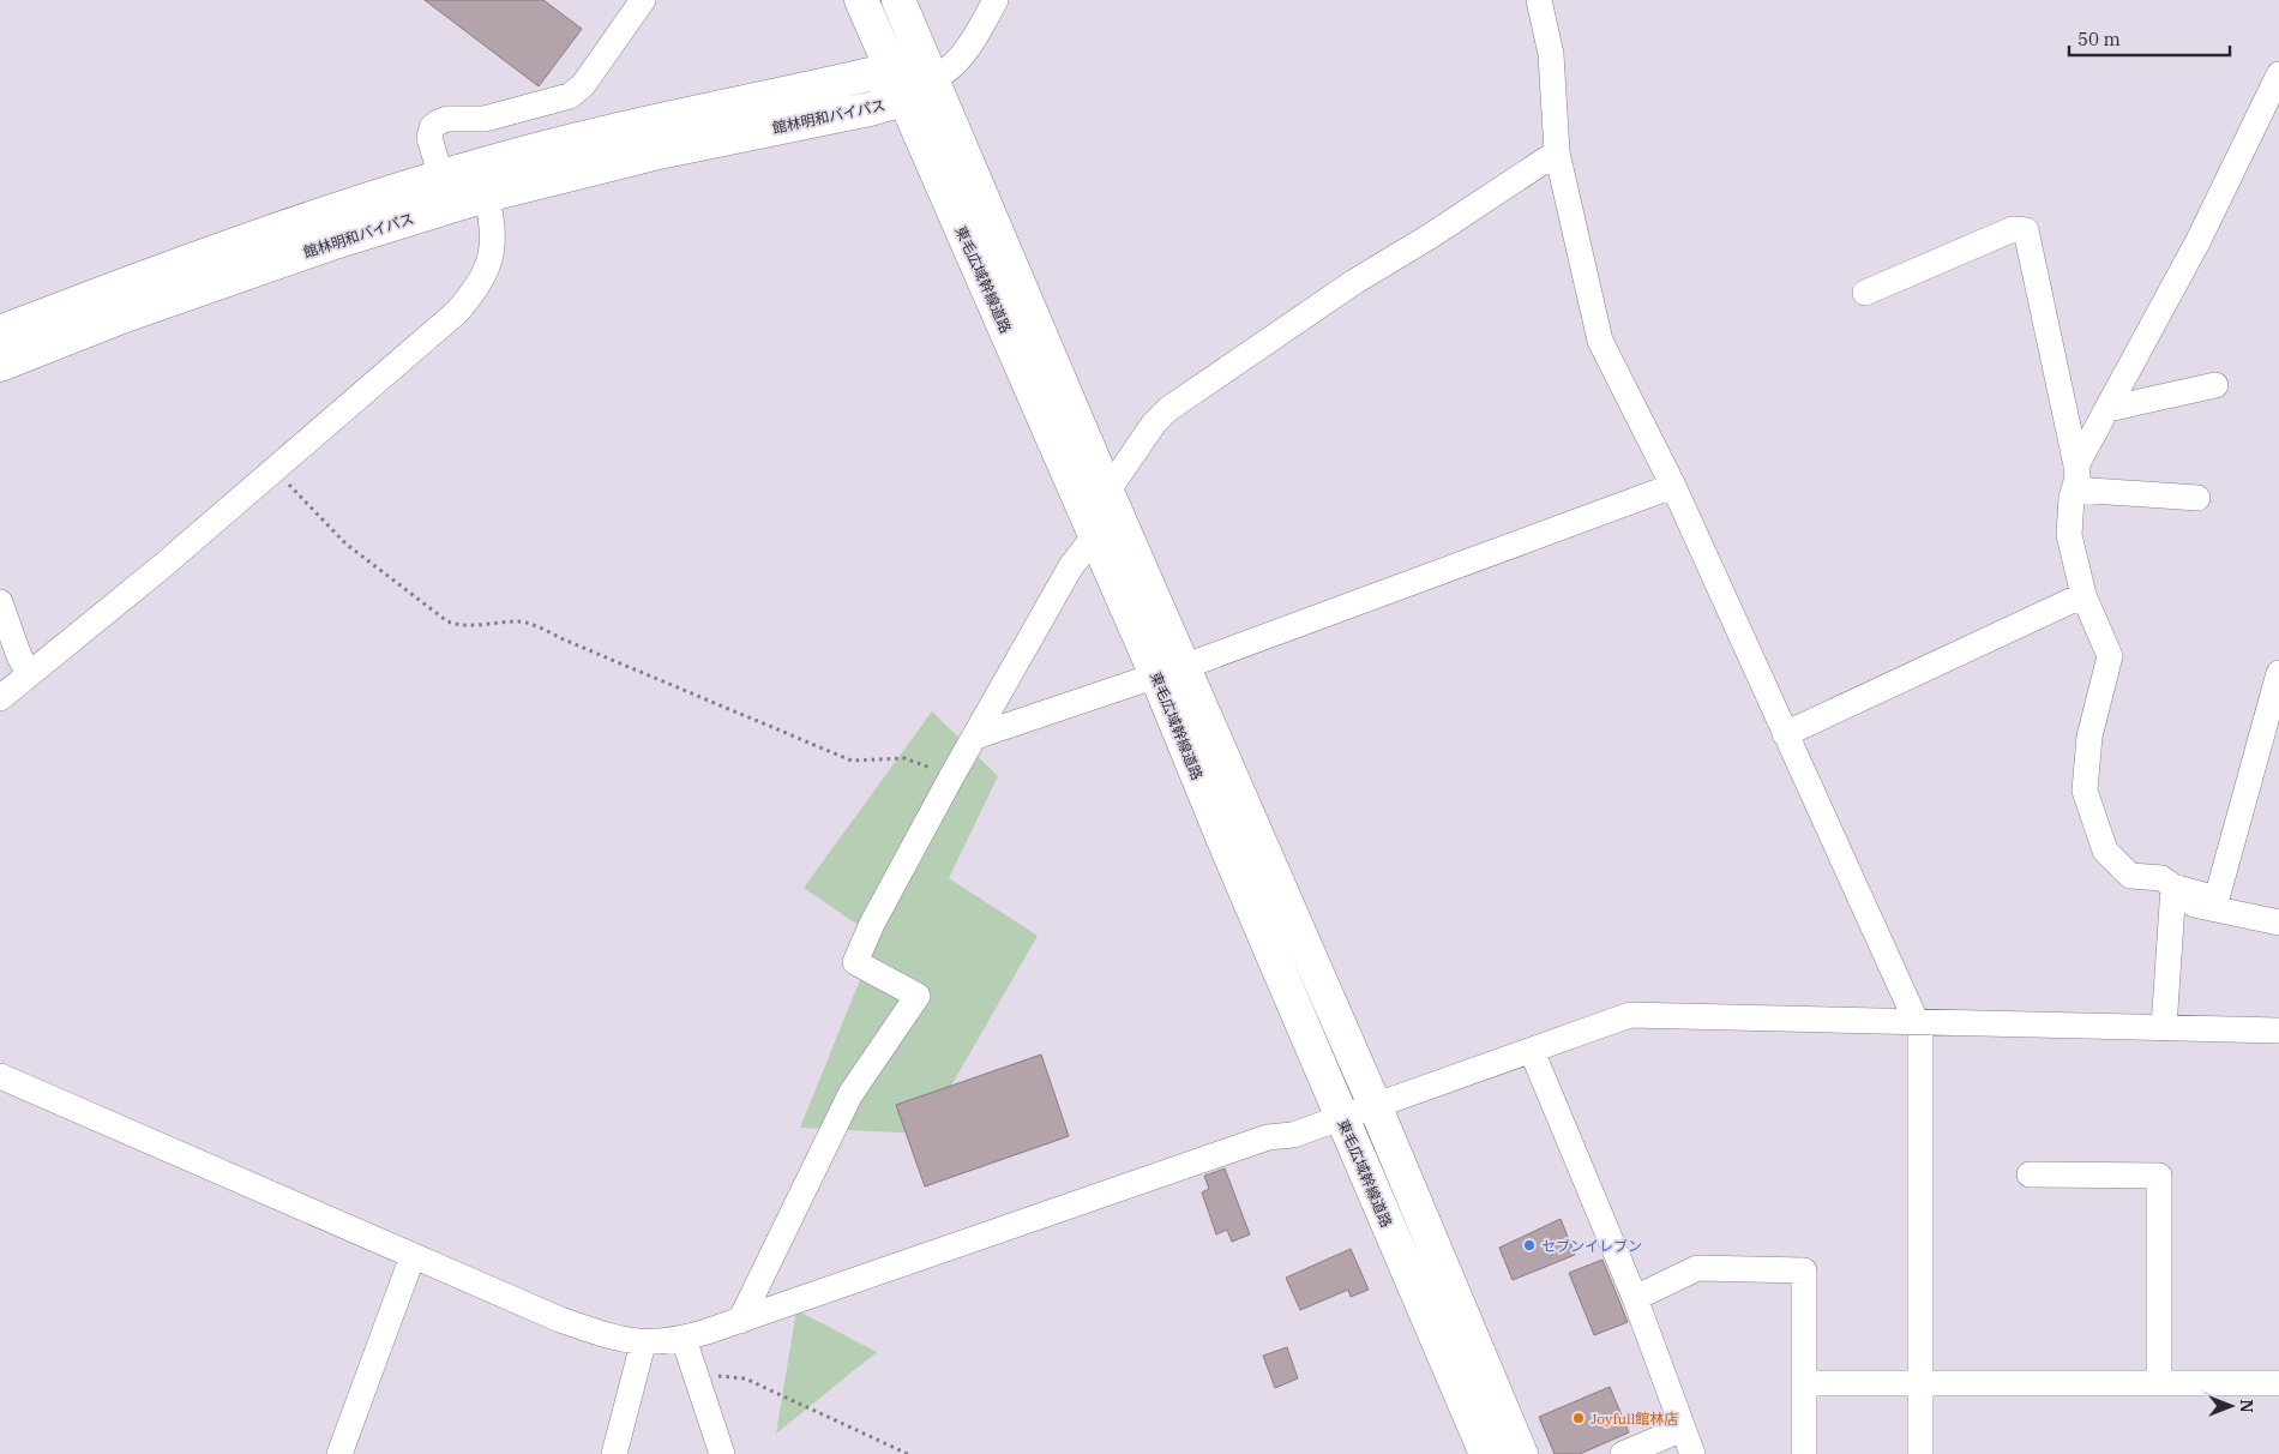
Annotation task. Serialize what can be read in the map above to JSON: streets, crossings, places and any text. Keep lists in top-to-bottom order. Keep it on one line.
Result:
{"streets":{"highway":["館林明和バイパス","東毛広域幹線道路"]},"crossings":[["館林明和バイパス","東毛広域幹線道路"]],"places":["セブンイレブン","Joyfull館林店"],"scale_bar":"50 m","north":"right"}
